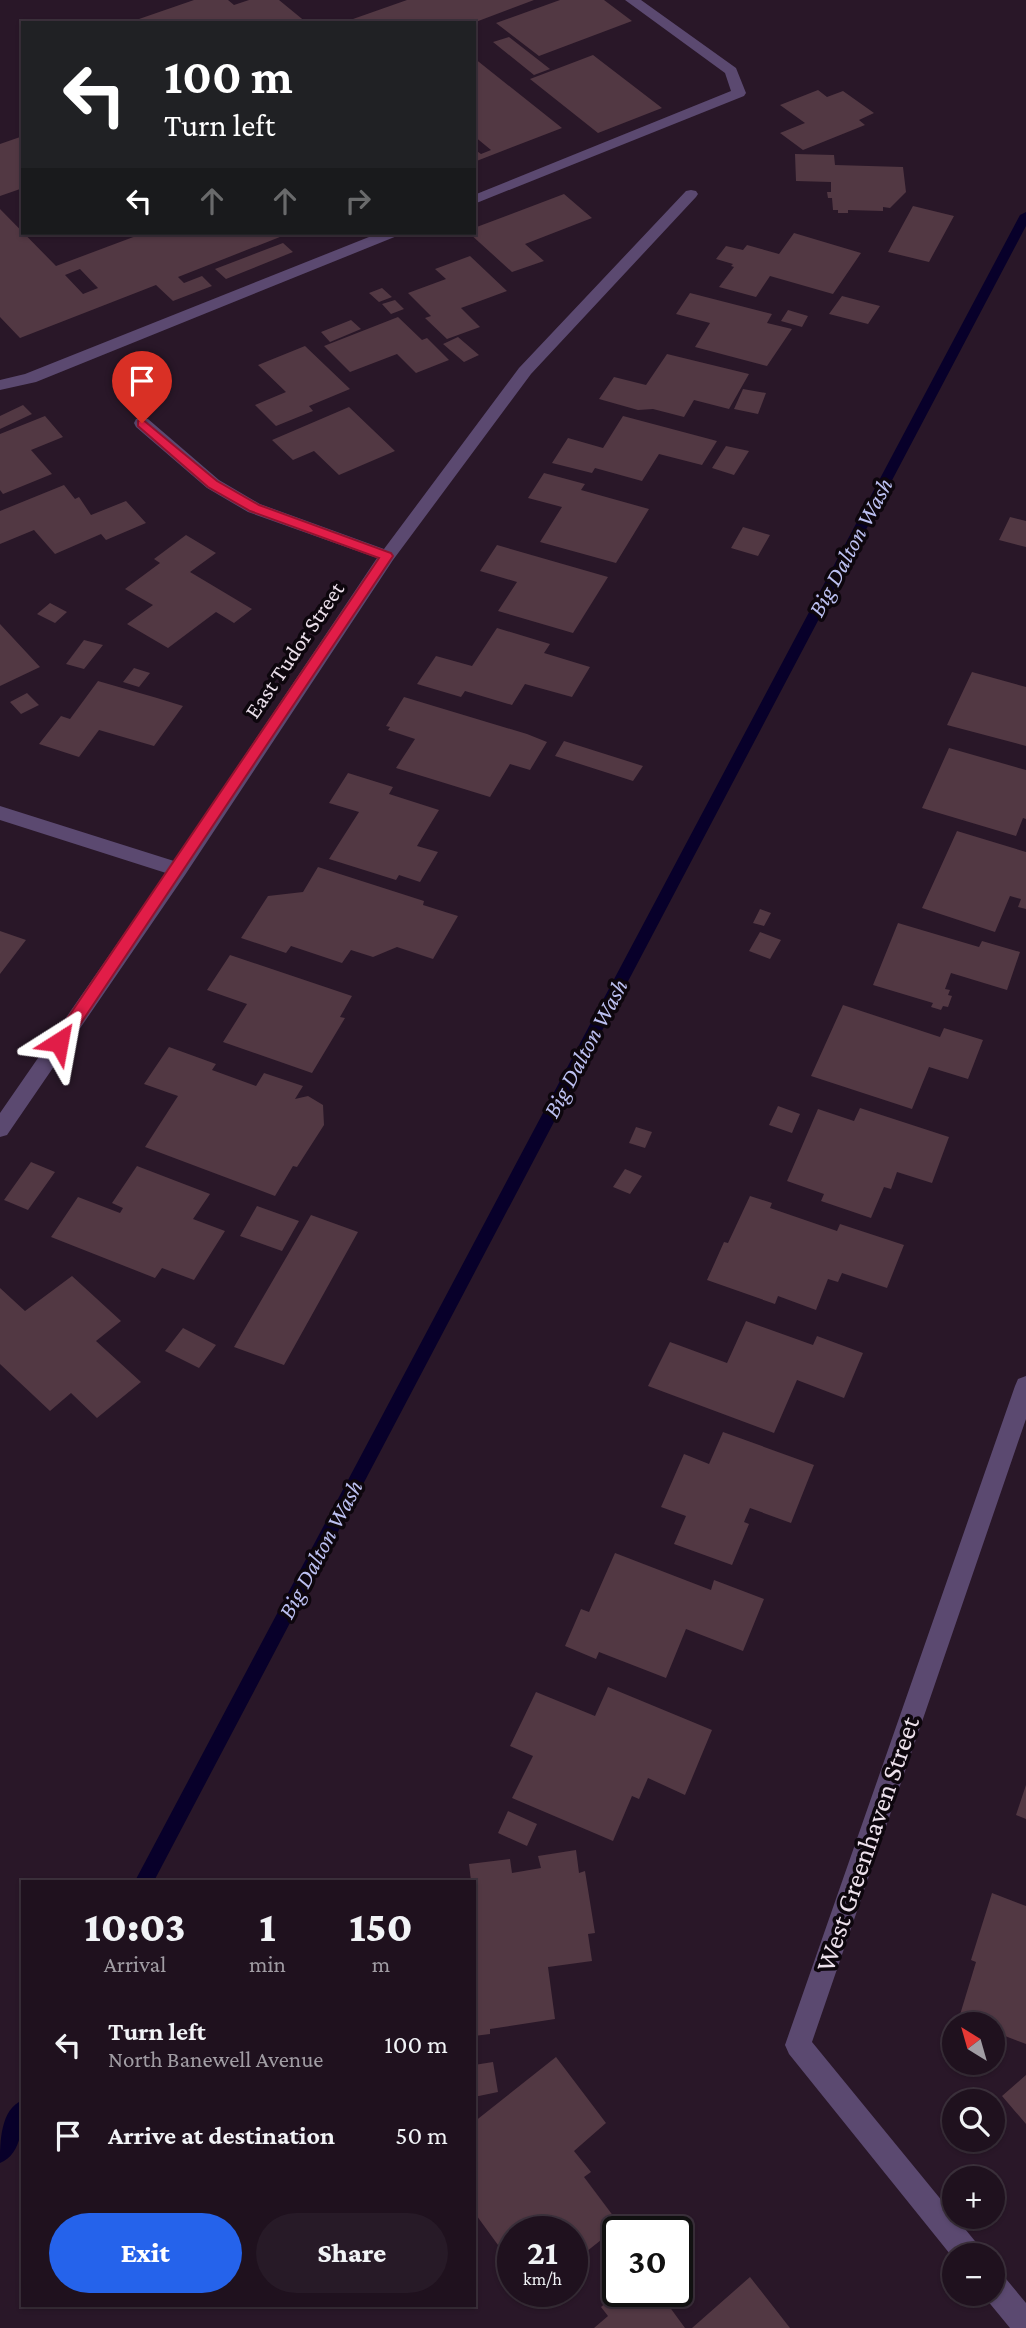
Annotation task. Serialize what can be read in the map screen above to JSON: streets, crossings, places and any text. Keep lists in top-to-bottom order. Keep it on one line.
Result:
{"streets":{"street":["East Tudor Street","West Greenhaven Street"]},"water":["Big Dalton Wash"],"north":"top left","page":{"turn":["100 m","Turn left"],"eta":["10:03","Arrival","1","min","150","m"],"list":[{"name":"Turn left","note":"North Banewell Avenue","value":"100 m"},{"name":"Arrive at destination","value":"50 m"}],"map_buttons":["+","−"],"buttons":["Exit","Share"],"speed":"21 km/h","limit":"30"}}
